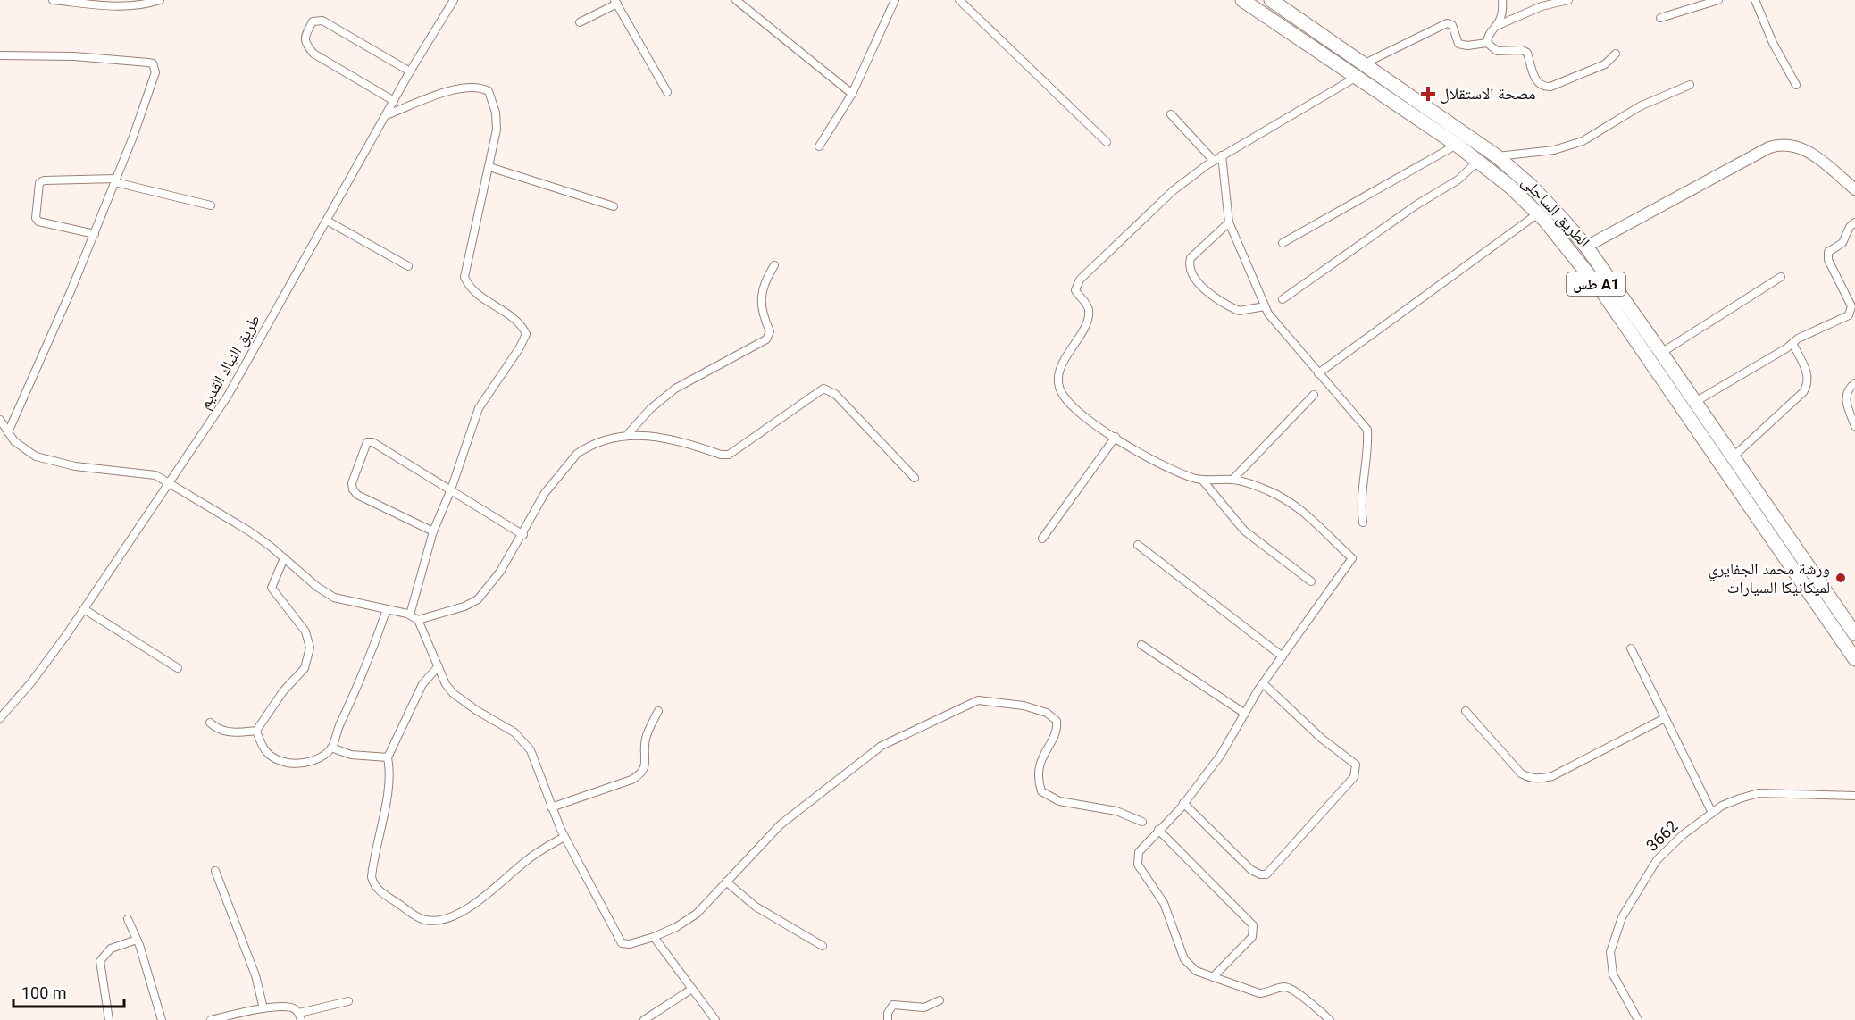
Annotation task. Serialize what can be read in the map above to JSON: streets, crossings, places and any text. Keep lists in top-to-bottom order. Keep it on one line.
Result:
{"streets":{"highway":["الطريق الساحلى","طس A1"],"street":["طريق النباك القديم","3662"]},"places":{"health":["مصحة الاستقلال"],"other":["ورشة محمد الجفايري لميكانيكا السيارات"]},"scale_bar":"100 m"}
